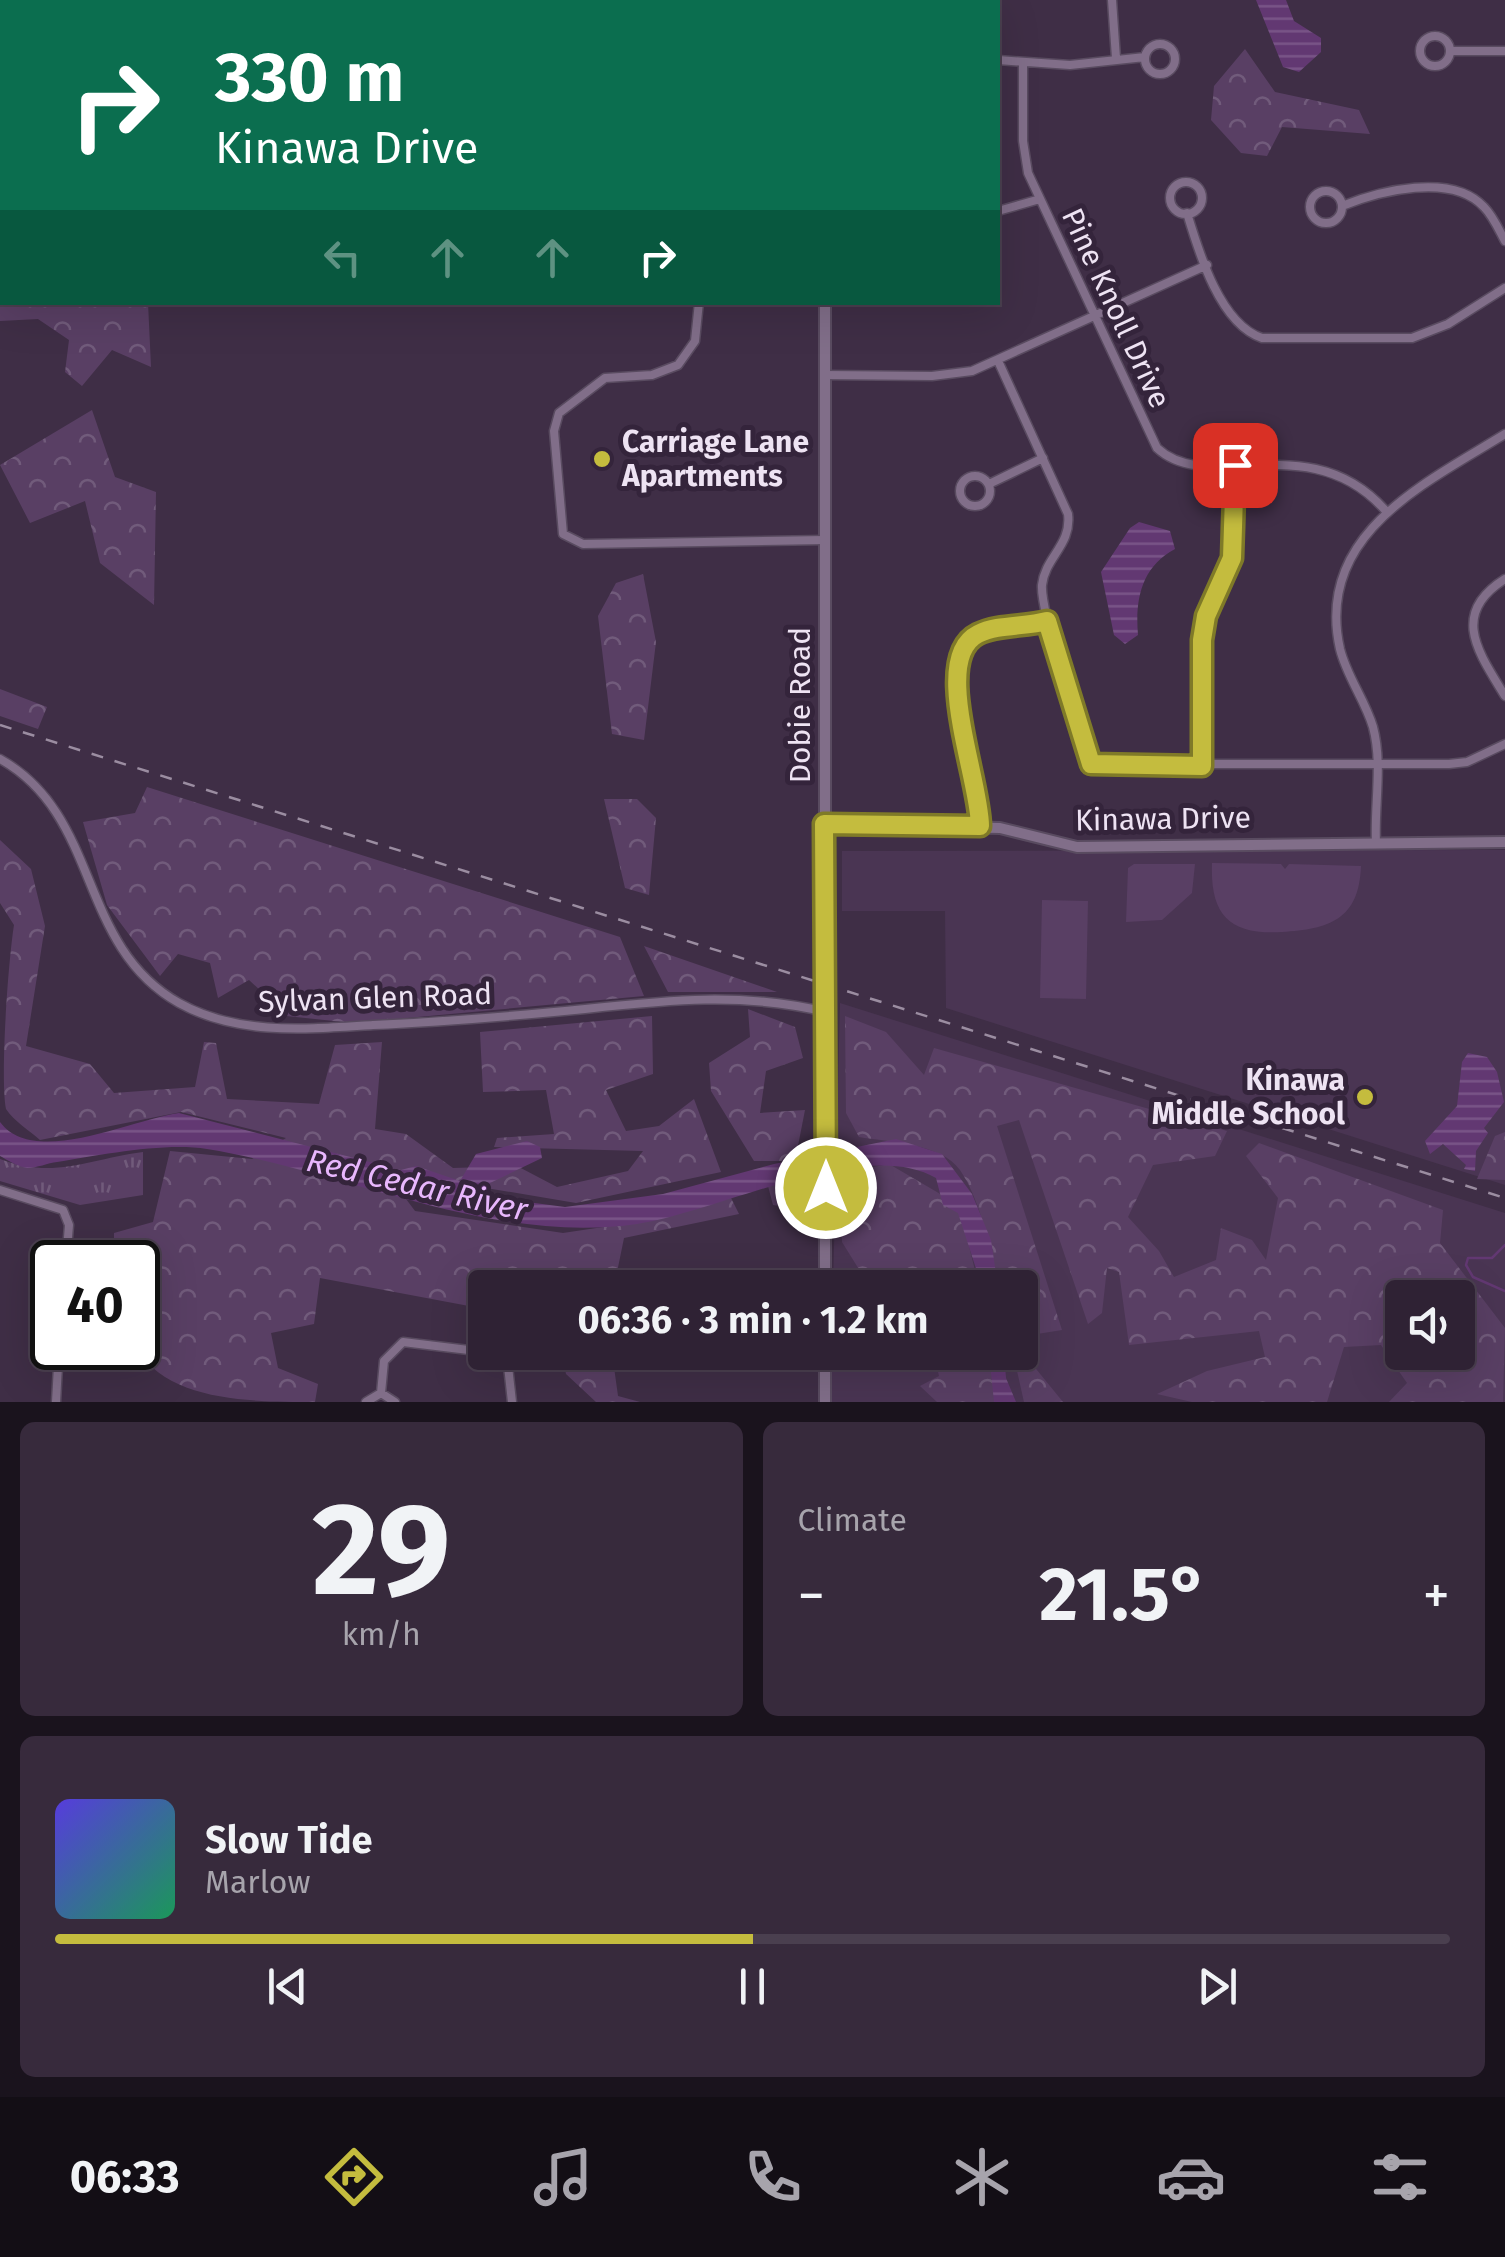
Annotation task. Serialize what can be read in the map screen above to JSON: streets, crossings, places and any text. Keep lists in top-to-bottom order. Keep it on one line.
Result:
{"streets":{"street":["Pine Knoll Drive","Dobie Road","Kinawa Drive","Sylvan Glen Road"]},"crossings":[["Dobie Road","Kinawa Drive"],["Dobie Road","Sylvan Glen Road"]],"water":["Red Cedar River"],"places":["Carriage Lane Apartments","Kinawa Middle School"],"page":{"turn":["330 m","Kinawa Drive"],"limit":"40","trip":"06:36 · 3 min · 1.2 km","tile":[["29","km/h"],"Climate"],"heat":["−","21.5°","+"],"song":["Slow Tide","Marlow"],"tabs":"06:33"}}
